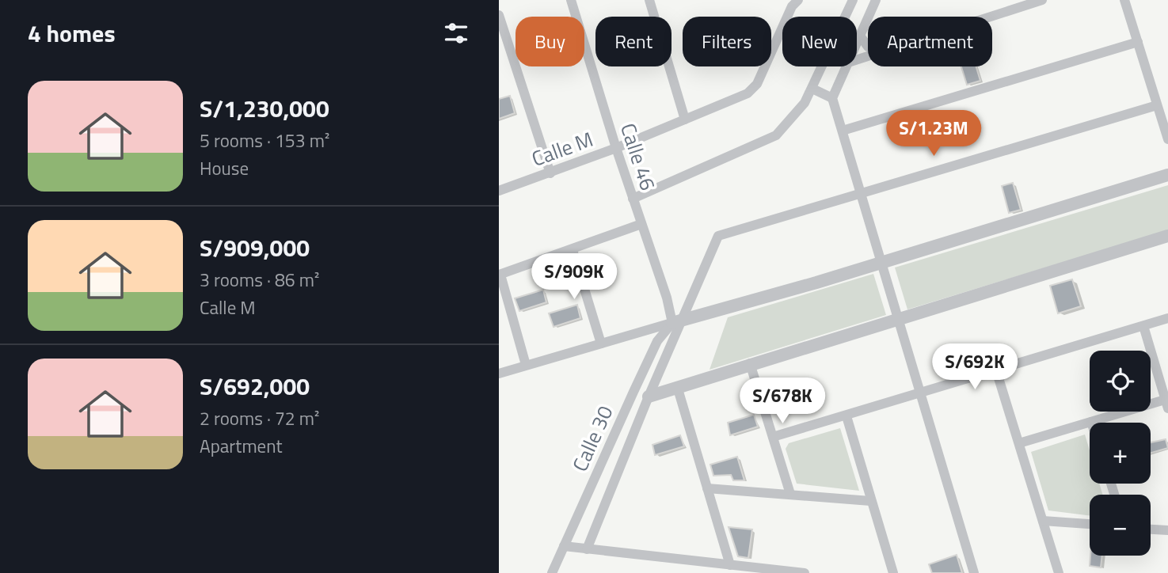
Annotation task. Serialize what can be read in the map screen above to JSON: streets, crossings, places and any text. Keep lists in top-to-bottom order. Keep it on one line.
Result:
{"streets":{"street":["Calle M","Calle 46","Calle 30"]},"crossings":[["Calle M","Calle 46"],["Calle 46","Calle 30"]],"page":{"heading":"4 homes","chip":["Buy","Rent","Filters","New","Apartment"],"list":[{"name":"S/1,230,000","note":"5 rooms · 153 m² · House"},{"name":"S/909,000","note":"3 rooms · 86 m² · Calle M"},{"name":"S/692,000","note":"2 rooms · 72 m² · Apartment"}],"price":["S/1.23M","S/909K","S/692K","S/678K"],"map_buttons":["+","−"]}}
